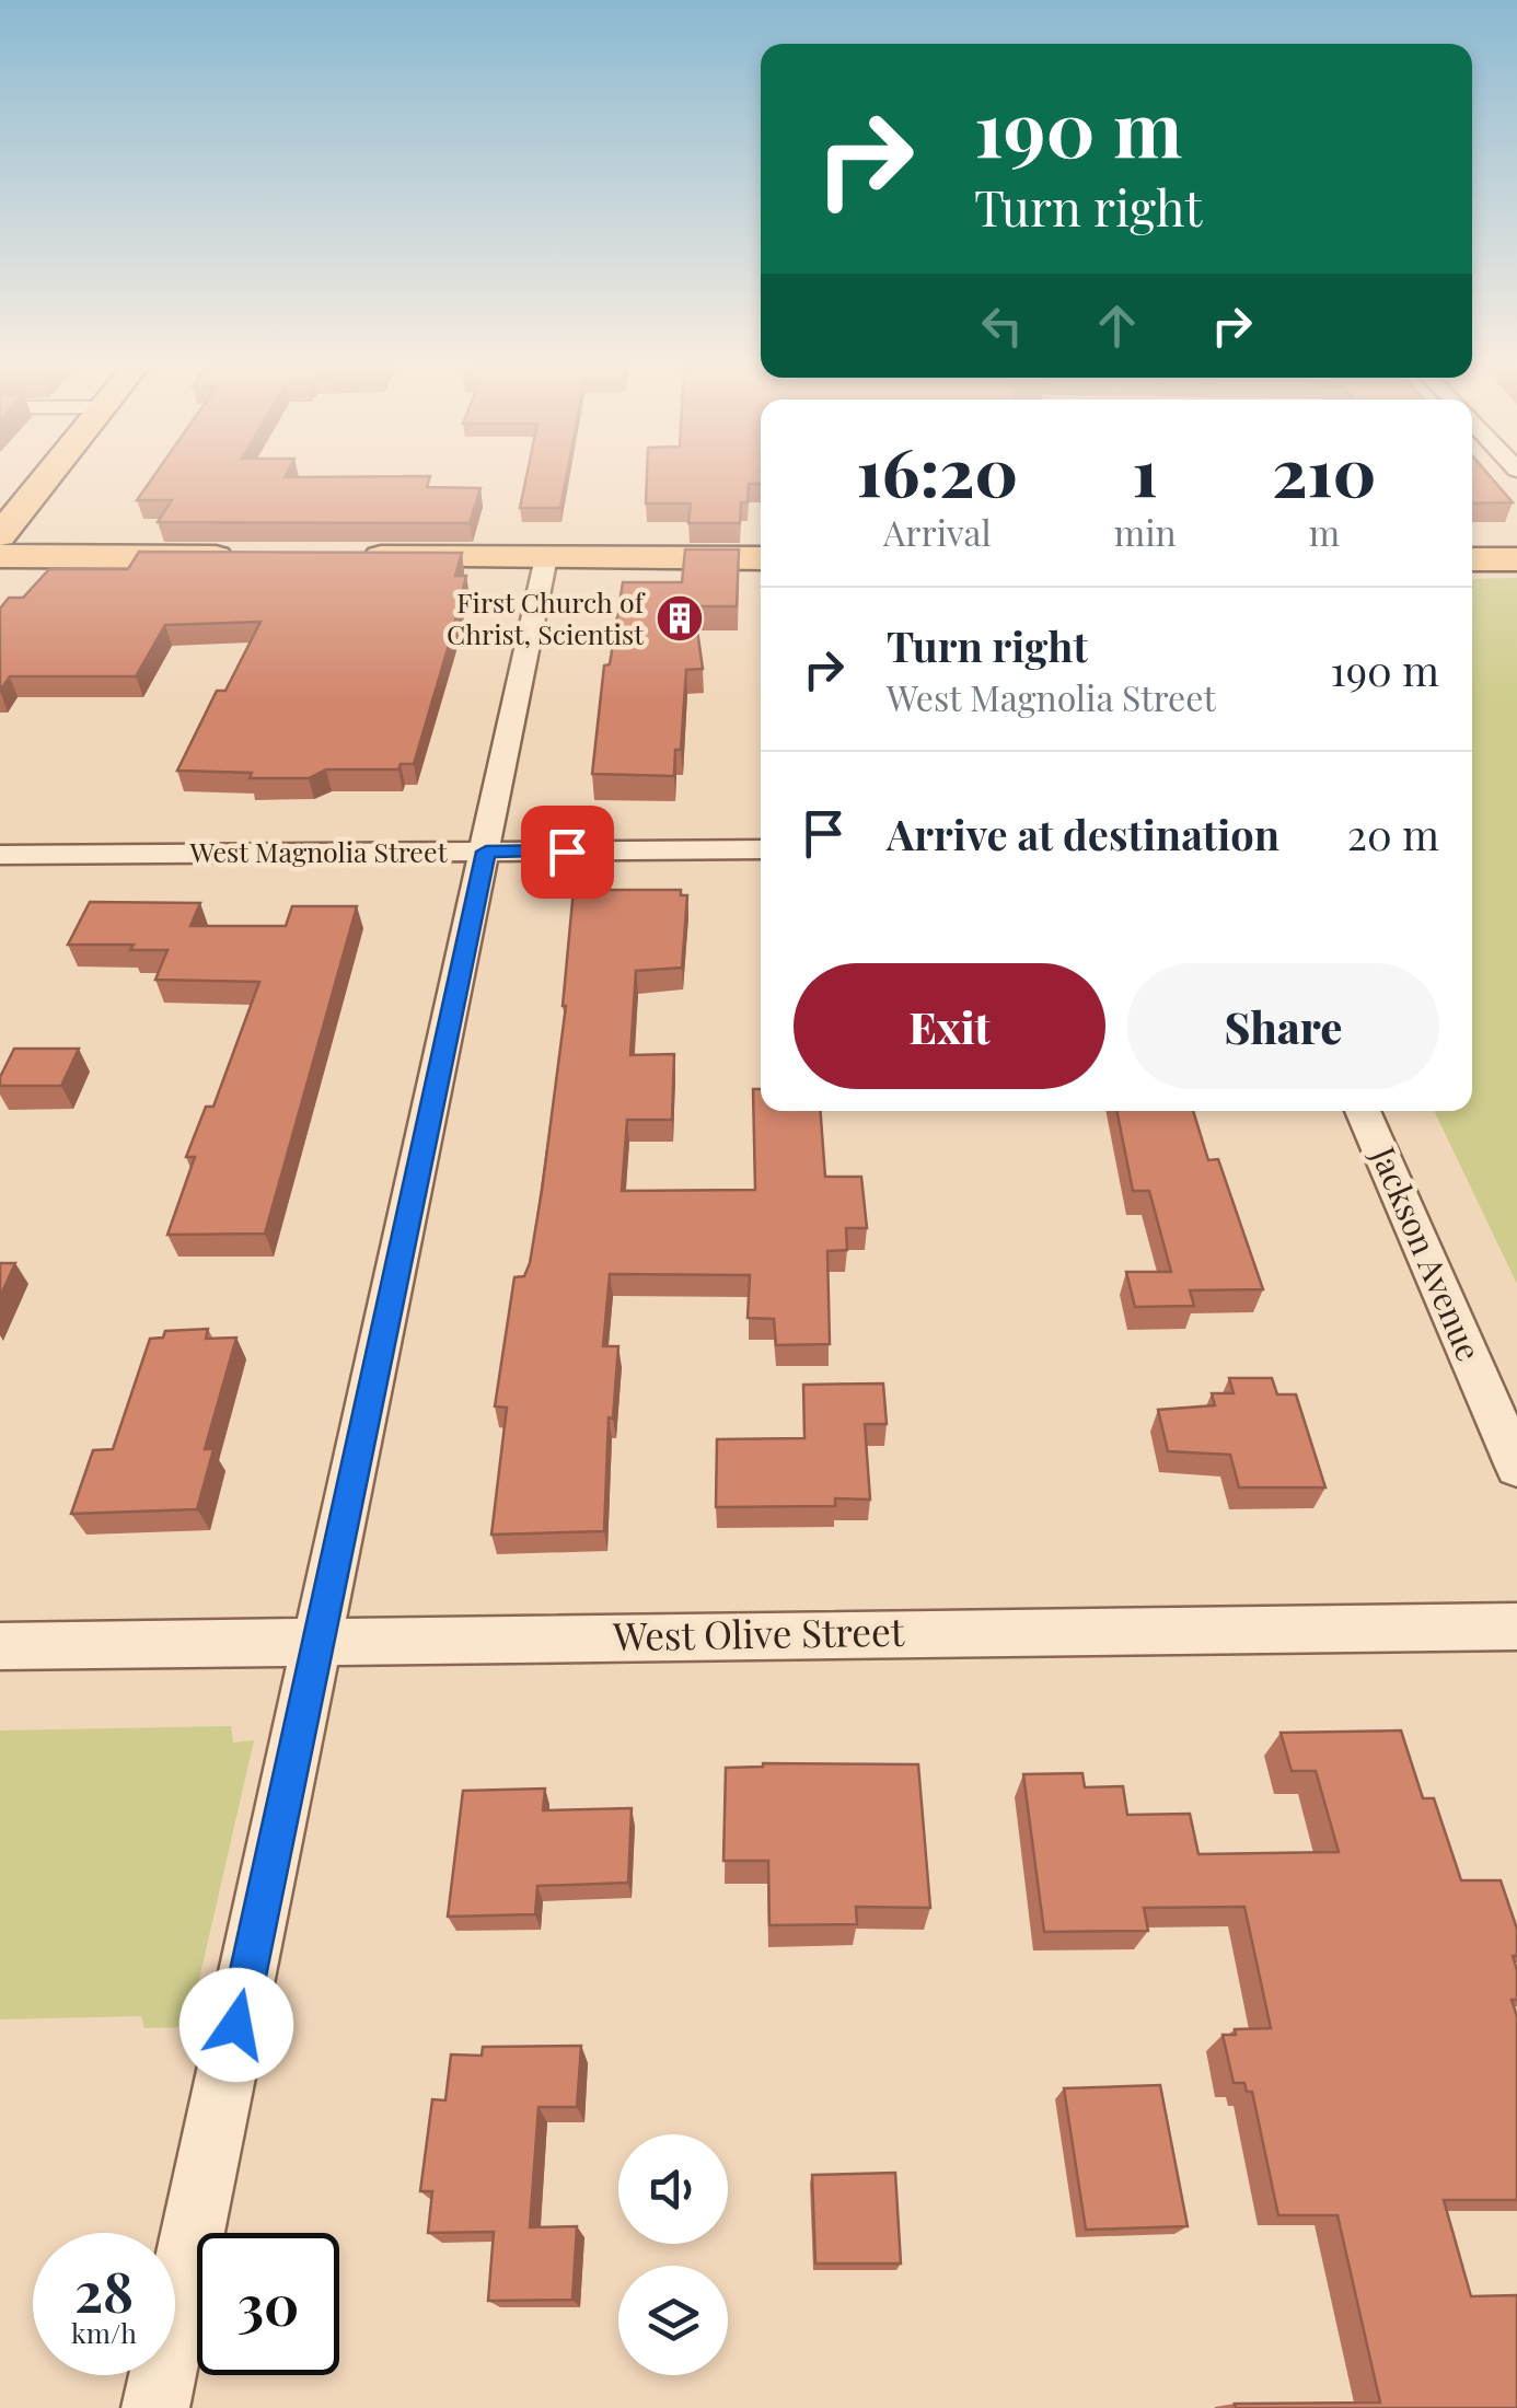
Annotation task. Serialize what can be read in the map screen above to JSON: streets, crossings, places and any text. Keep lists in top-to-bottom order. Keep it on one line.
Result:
{"streets":{"street":["West Magnolia Street","Jackson Avenue","West Olive Street"]},"places":{"building":["First Church of Christ, Scientist"]},"page":{"turn":["190 m","Turn right"],"eta":["16:20","Arrival","1","min","210","m"],"list":[{"name":"Turn right","note":"West Magnolia Street","value":"190 m"},{"name":"Arrive at destination","value":"20 m"}],"buttons":["Exit","Share"],"speed":"28 km/h","limit":"30"}}
